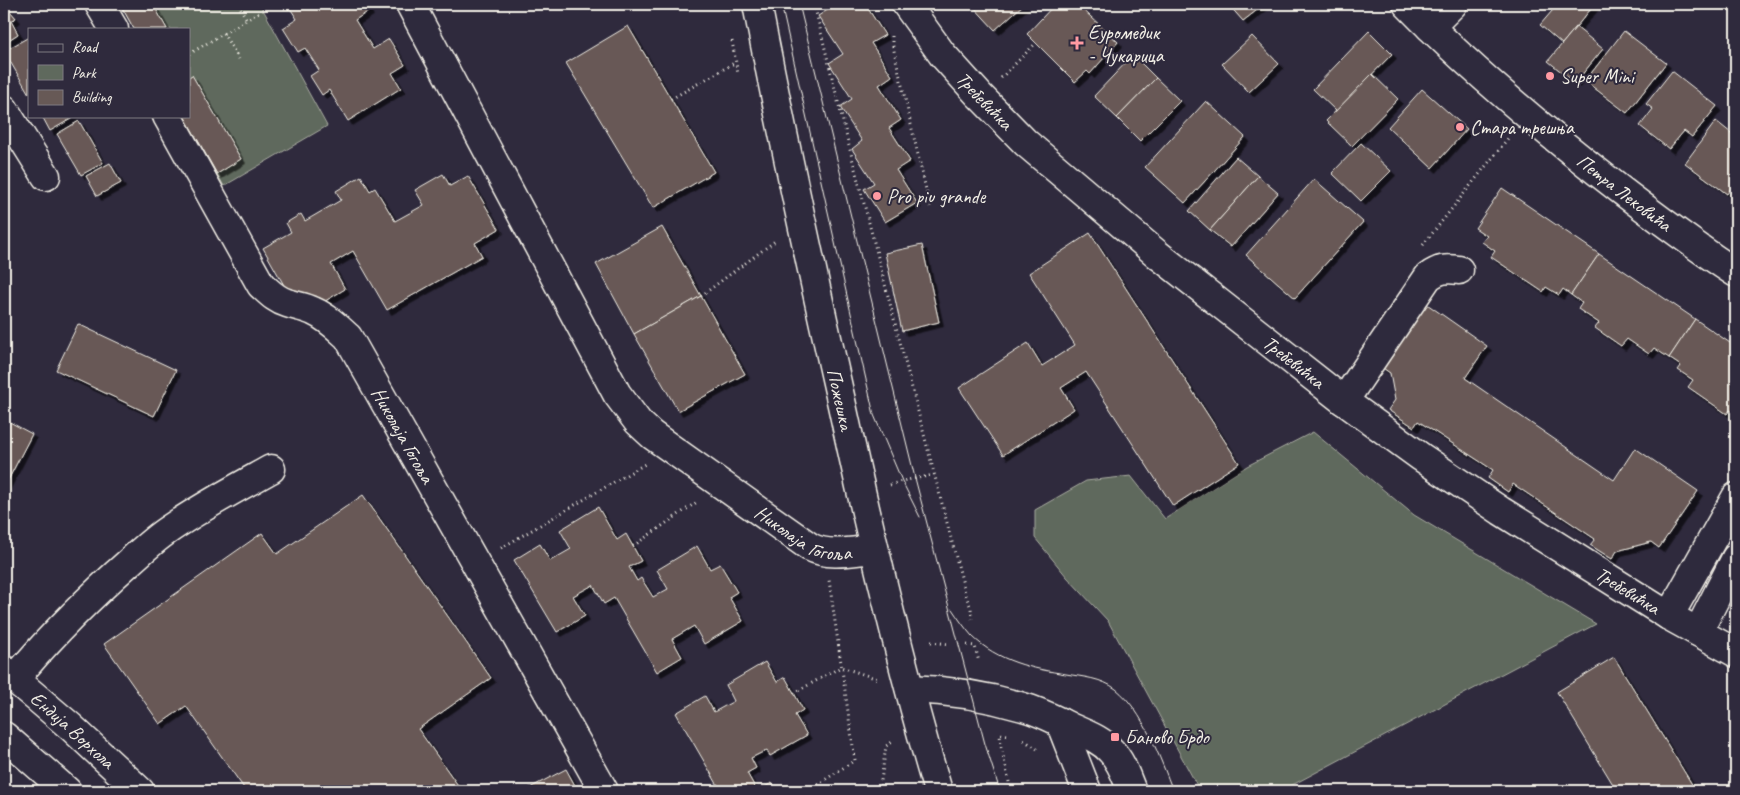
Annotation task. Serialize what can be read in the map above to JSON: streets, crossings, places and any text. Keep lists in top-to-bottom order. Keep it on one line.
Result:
{"streets":{"street":["Требевићка","Петра Лековића","Пожешка","Николаја Гогоља","Ендија Ворхола"]},"crossings":[["Пожешка","Николаја Гогоља"]],"places":{"health":["Еуромедик - Чукарица"],"other":["Super Mini","Стара трешња","Pro piu grande"],"transit":["Баново Брдо"]},"legend":["Road","Park","Building"]}
